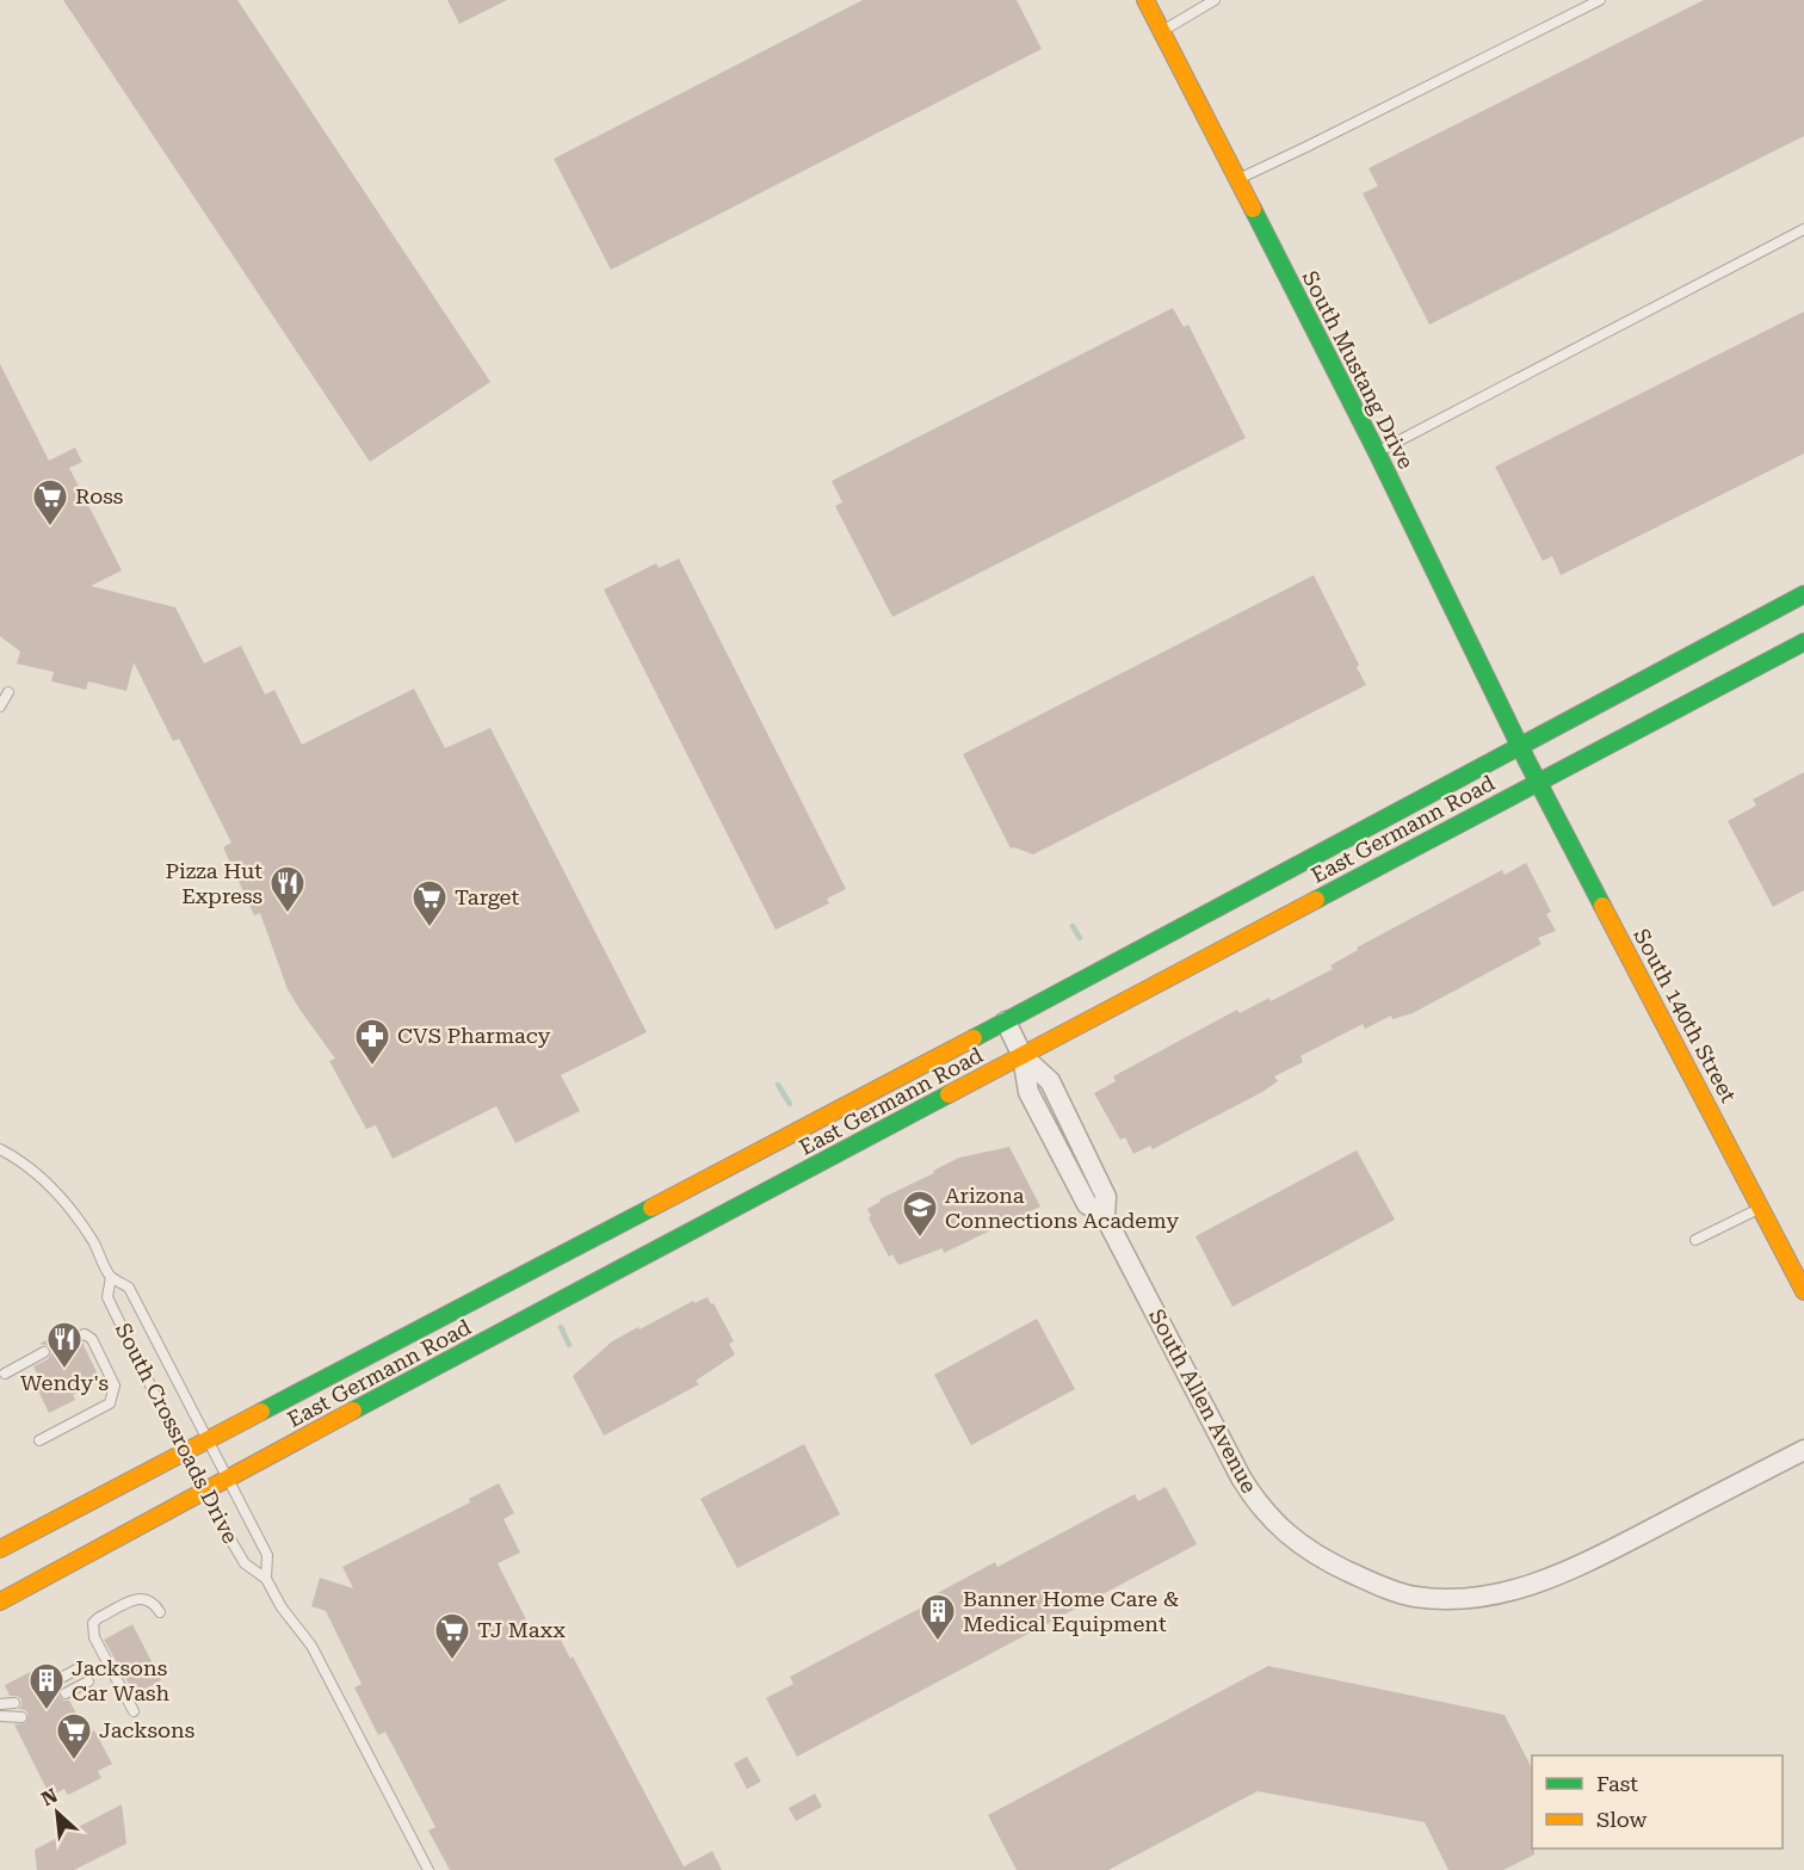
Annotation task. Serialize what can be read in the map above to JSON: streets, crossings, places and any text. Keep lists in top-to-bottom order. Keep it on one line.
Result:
{"streets":{"main road":["South Mustang Drive","East Germann Road","South 140th Street"],"street":["South Allen Avenue"],"lane":["South Crossroads Drive"]},"crossings":[["South Mustang Drive","East Germann Road"],["South Mustang Drive","South 140th Street"],["East Germann Road","South 140th Street"],["East Germann Road","South Allen Avenue"],["East Germann Road","South Crossroads Drive"]],"places":{"supermarket":["Ross","Target","TJ Maxx","Jacksons"],"restaurant":["Pizza Hut Express","Wendy's"],"pharmacy":["CVS Pharmacy"],"school or university":["Arizona Connections Academy"],"building":["Banner Home Care & Medical Equipment","Jacksons Car Wash"]},"legend":["Fast","Slow"],"north":"top left"}
